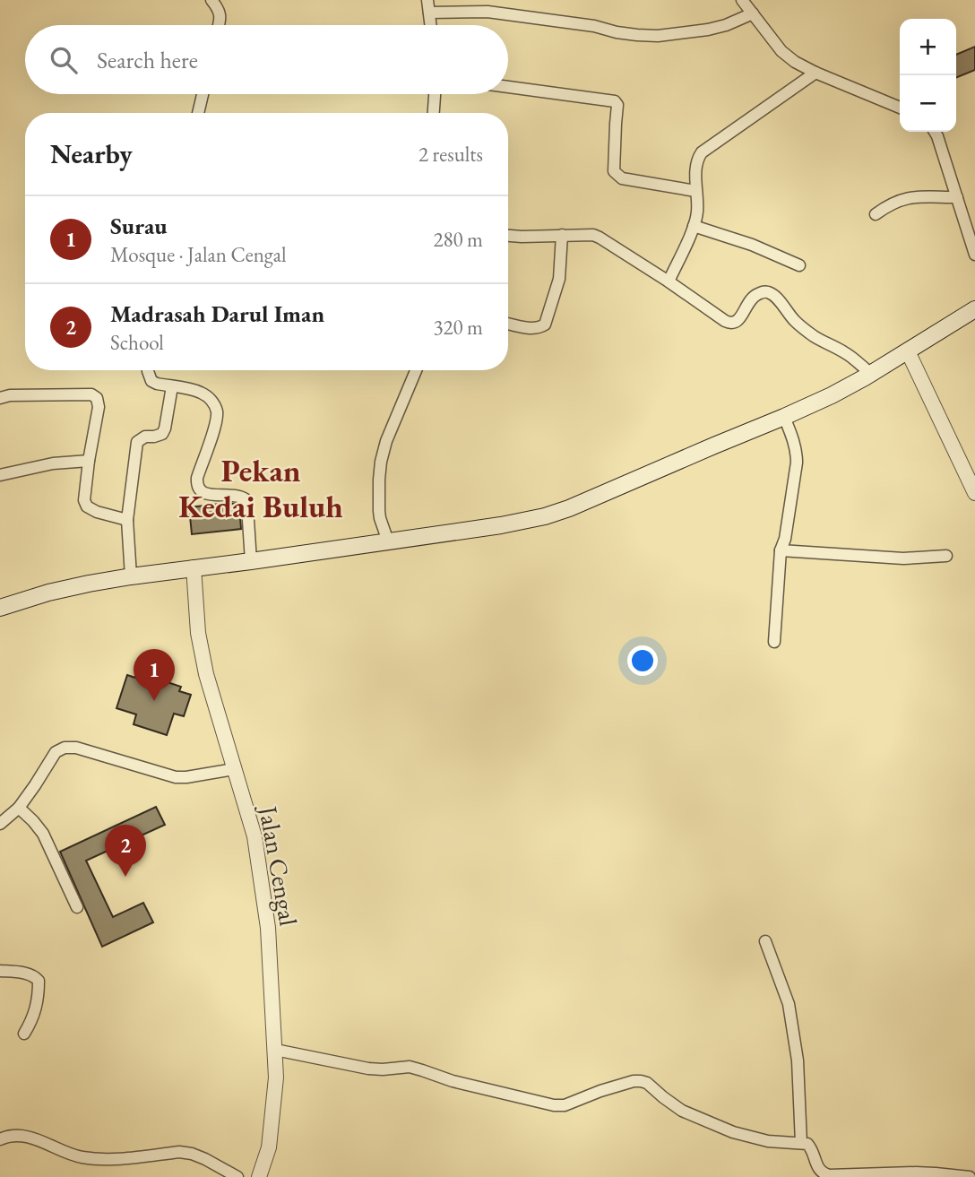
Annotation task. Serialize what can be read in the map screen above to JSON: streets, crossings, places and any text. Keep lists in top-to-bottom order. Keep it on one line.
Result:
{"streets":{"street":["Jalan Cengal"]},"districts":["Pekan Kedai Buluh"],"page":{"map_buttons":["+","−"],"search":"Search here","heading":["Nearby","2 results"],"list":[{"mark":"1","name":"Surau","note":"Mosque · Jalan Cengal","value":"280 m"},{"mark":"2","name":"Madrasah Darul Iman","note":"School","value":"320 m"}],"pins":["1","2"]}}
